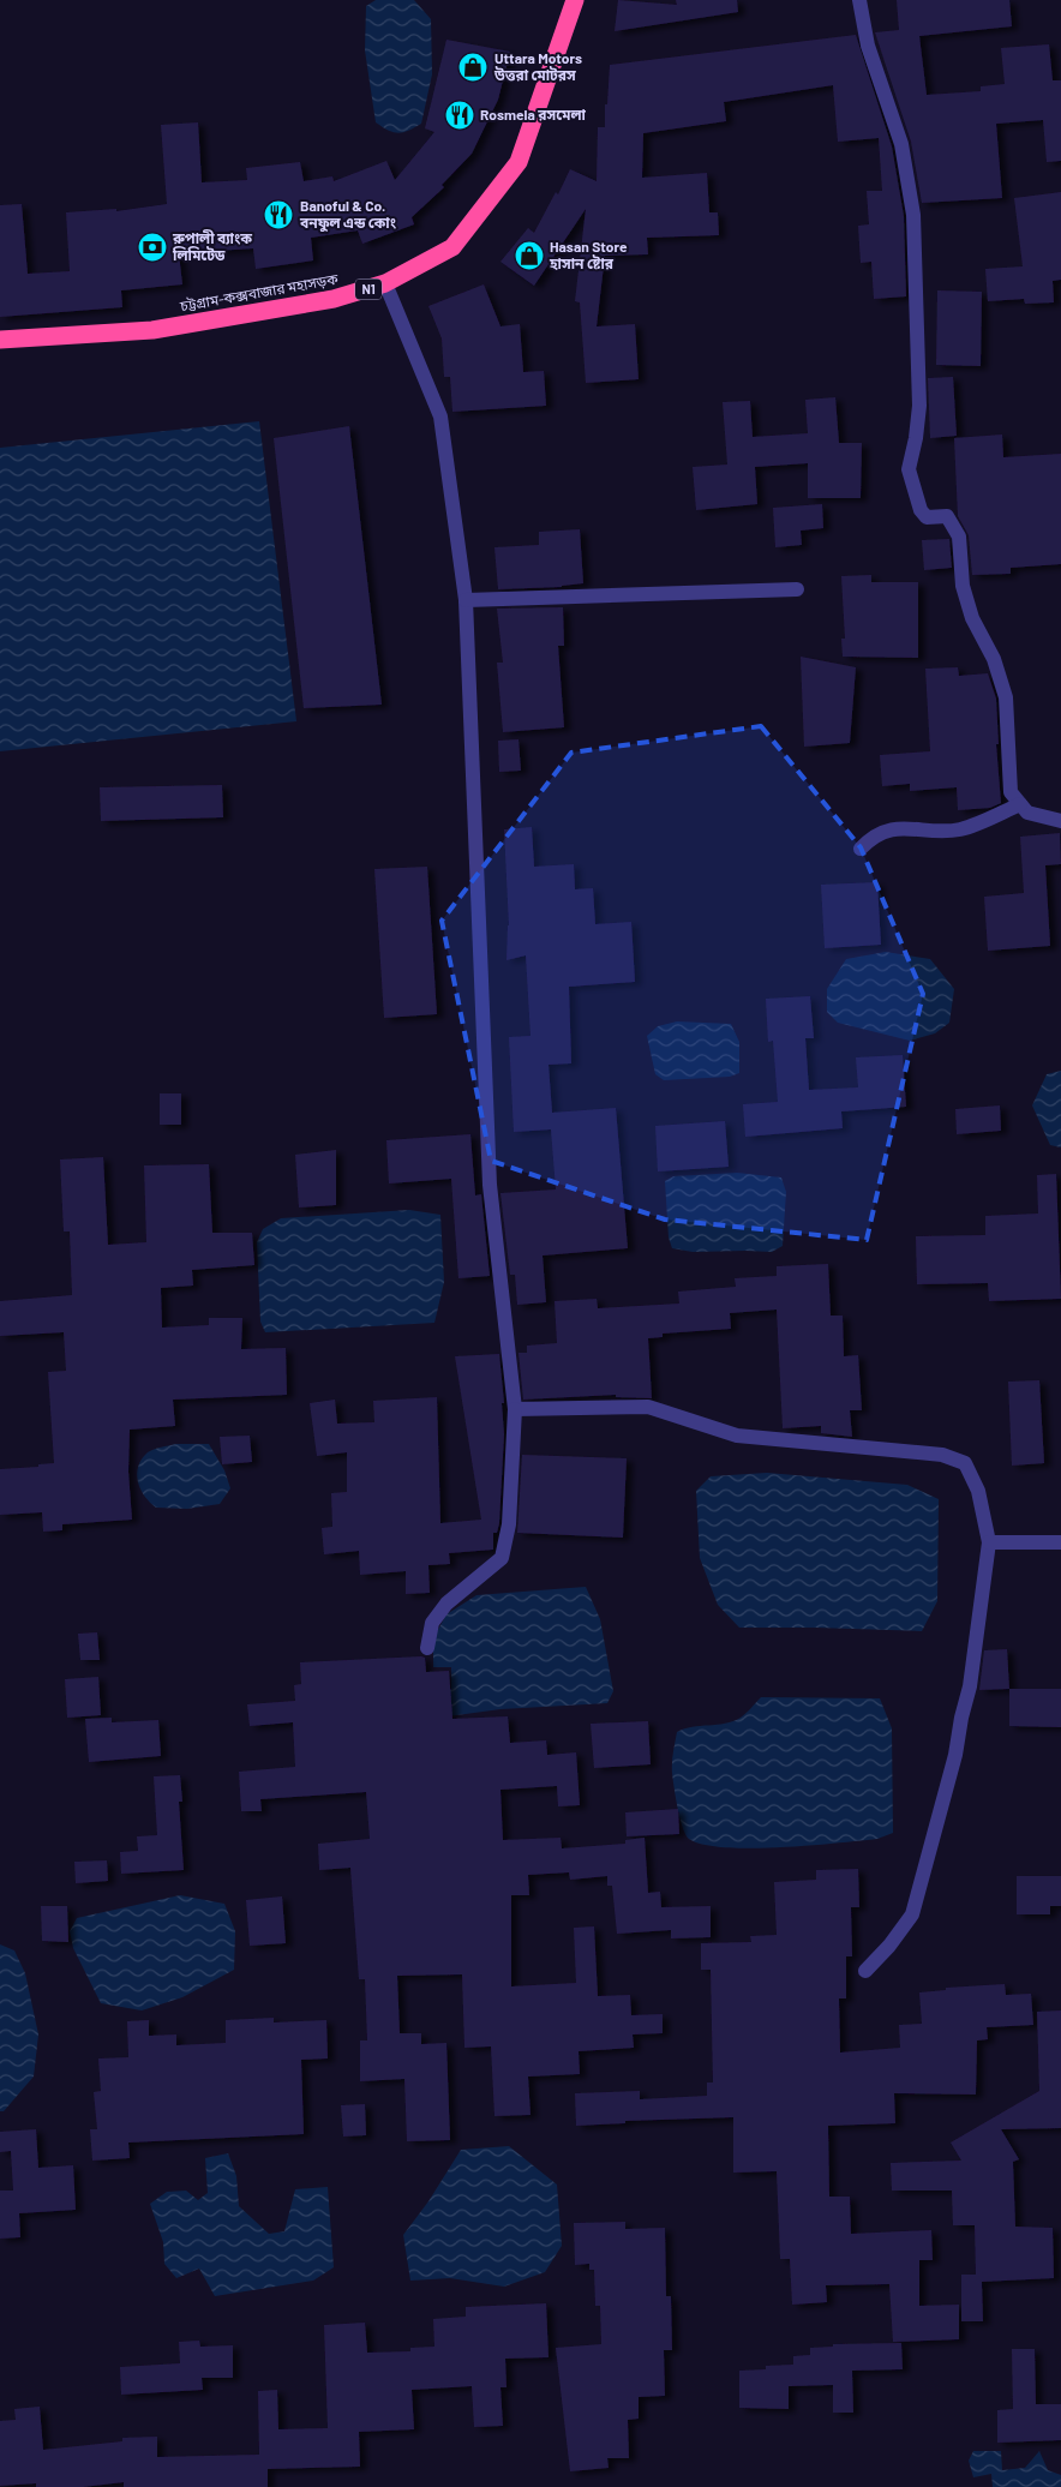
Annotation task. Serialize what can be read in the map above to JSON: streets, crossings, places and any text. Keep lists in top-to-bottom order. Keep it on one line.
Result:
{"streets":{"highway":["N1","চট্টগ্রাম-কক্সবাজার মহাসড়ক"]},"places":{"shop":["Uttara Motors উত্তরা মোটরস","Hasan Store হাসান ষ্টোর"],"restaurant":["Rosmela রসমেলা","Banoful & Co. বনফুল এন্ড কোং"],"bank":["রুপালী ব্যাংক লিমিটেড"]}}
